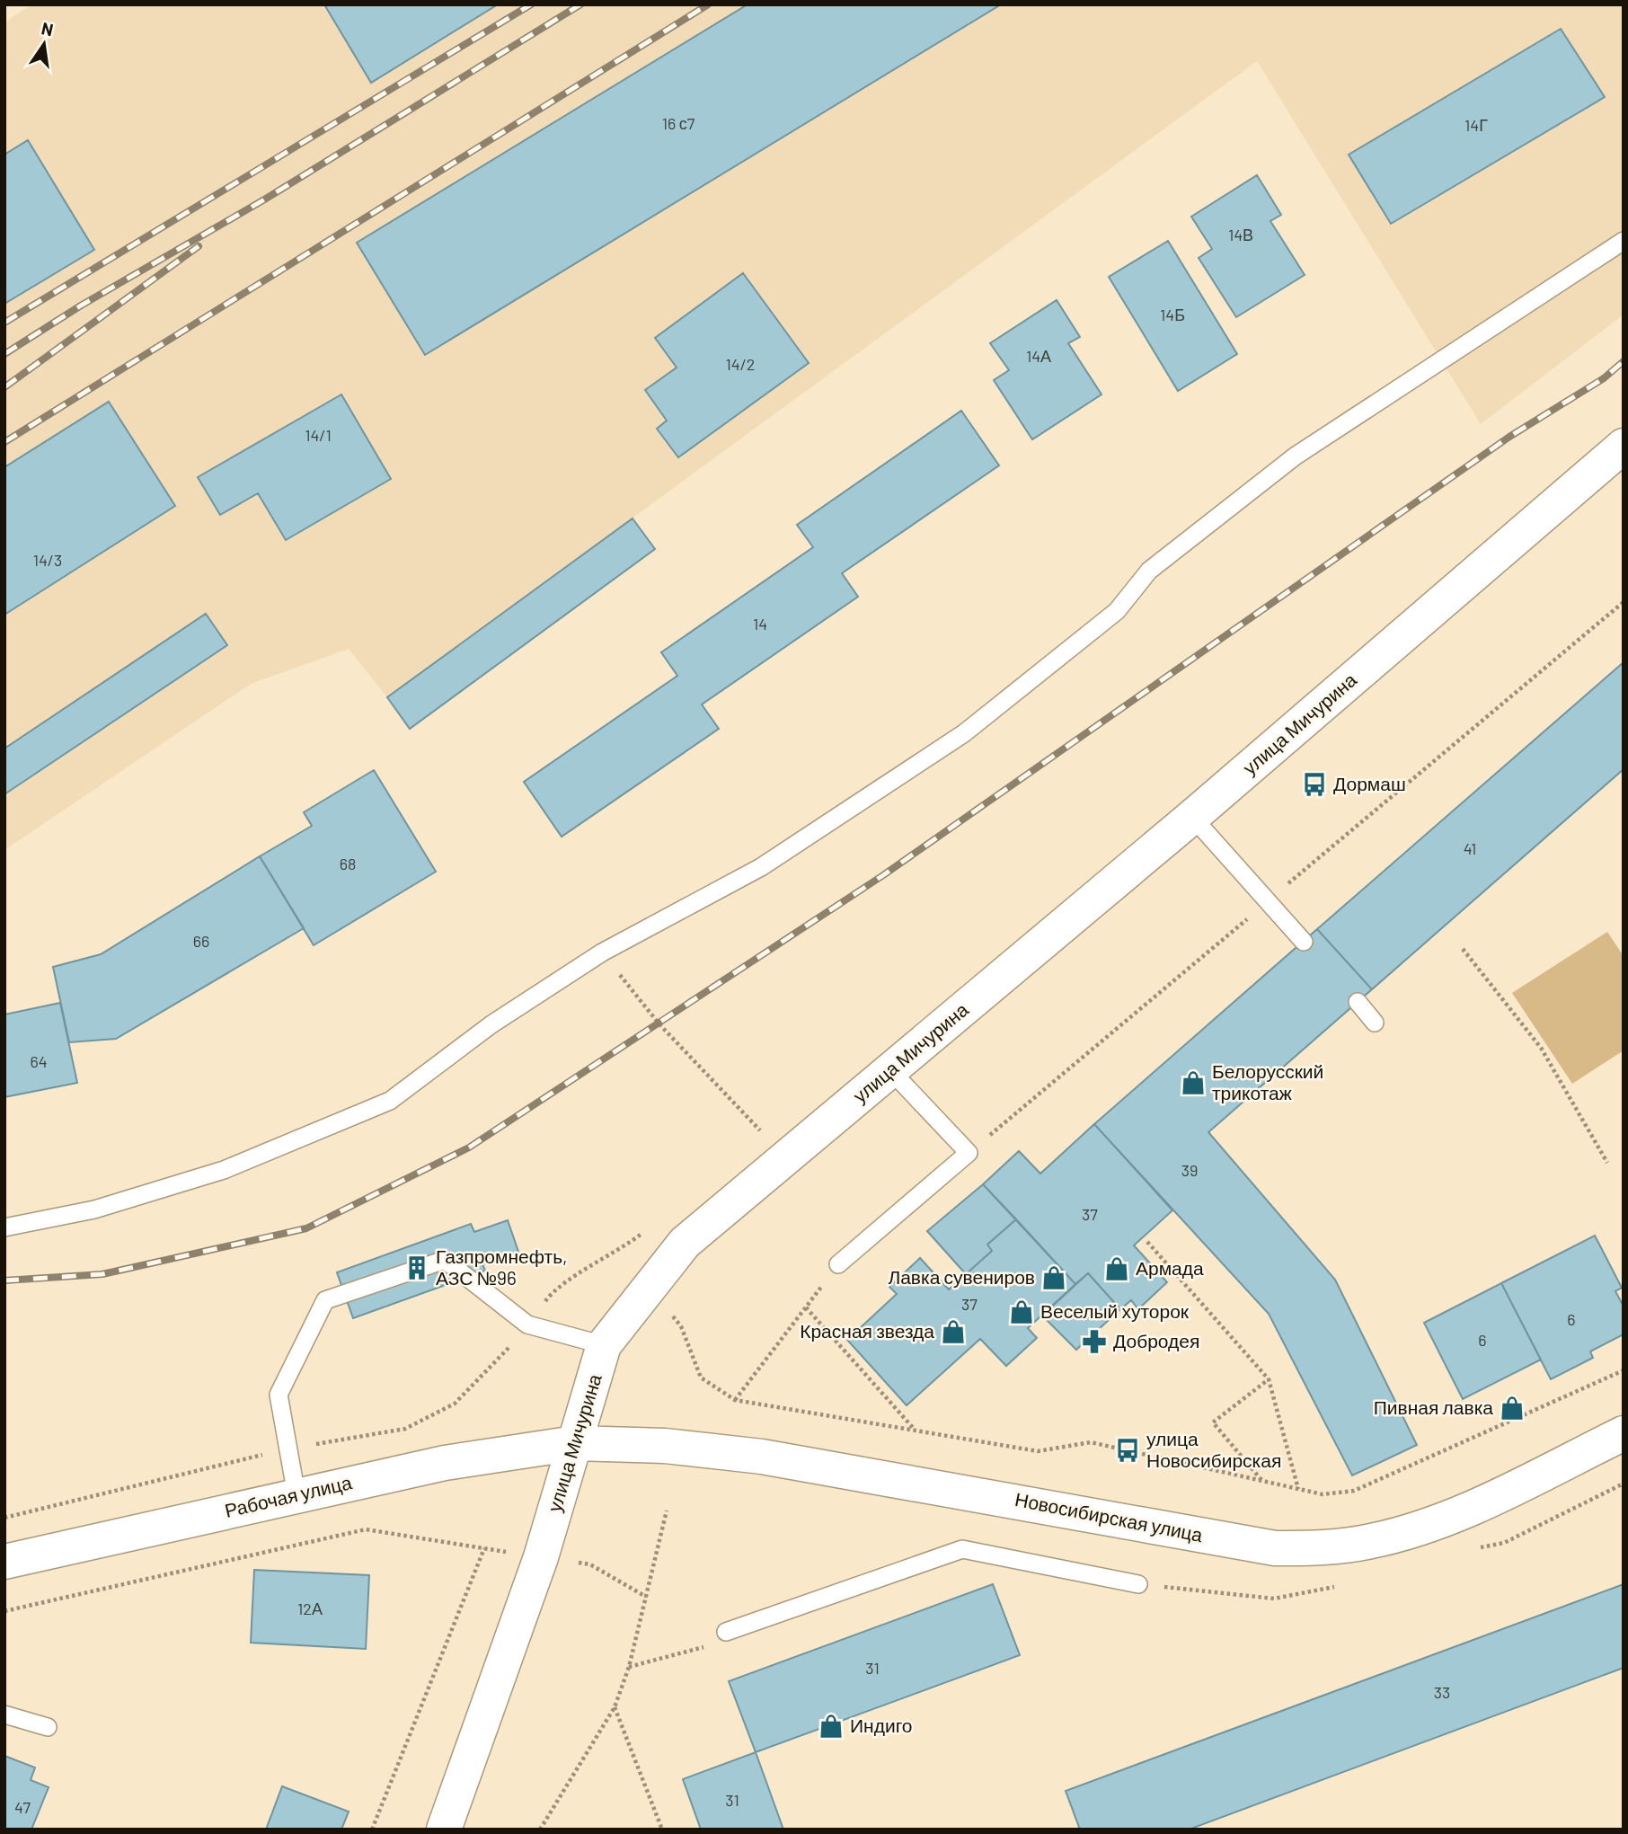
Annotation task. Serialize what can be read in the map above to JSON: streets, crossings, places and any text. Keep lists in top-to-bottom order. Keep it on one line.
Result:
{"streets":{"main road":["улица Мичурина","Рабочая улица","Новосибирская улица"]},"crossings":[["улица Мичурина","Рабочая улица"],["улица Мичурина","Новосибирская улица"],["Рабочая улица","Новосибирская улица"]],"places":{"bus stop":["Дормаш","улица Новосибирская"],"shop":["Белорусский трикотаж","Армада","Лавка сувениров","Веселый хуторок","Красная звезда","Пивная лавка","Индиго"],"building":["Газпромнефть, АЗС №96"],"pharmacy":["Добродея"]},"house_numbers":["16 с7","14Г","14В","14Б","14А","14/2","14/1","14/3","14","41","68","66","64","39","37","37","6","6","12А","31","33","31","47"],"north":"top"}
